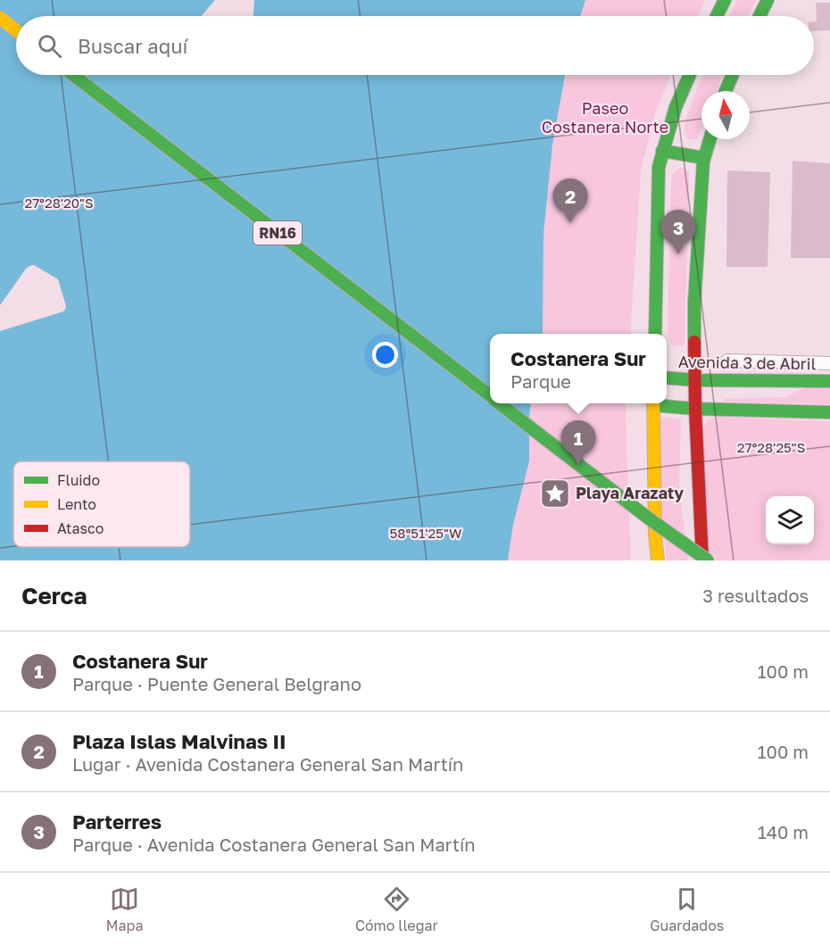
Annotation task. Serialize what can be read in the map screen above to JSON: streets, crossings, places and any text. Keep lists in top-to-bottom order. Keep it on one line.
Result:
{"streets":{"main road":["RN16","Avenida 3 de Abril"]},"parks":["Paseo Costanera Norte"],"places":{"place":["Playa Arazaty"]},"legend":["Fluido","Lento","Atasco"],"north":"top","page":{"search":"Buscar aquí","pins":["2","3","1"],"popup":["Costanera Sur","Parque"],"heading":["Cerca","3 resultados"],"list":[{"mark":"1","name":"Costanera Sur","note":"Parque · Puente General Belgrano","value":"100 m"},{"mark":"2","name":"Plaza Islas Malvinas II","note":"Lugar · Avenida Costanera General San Martín","value":"100 m"},{"mark":"3","name":"Parterres","note":"Parque · Avenida Costanera General San Martín","value":"140 m"}],"nav":["Mapa","Cómo llegar","Guardados"]},"coordinates":["27°28'20\"S","27°28'25\"S","58°51'25\"W"]}
